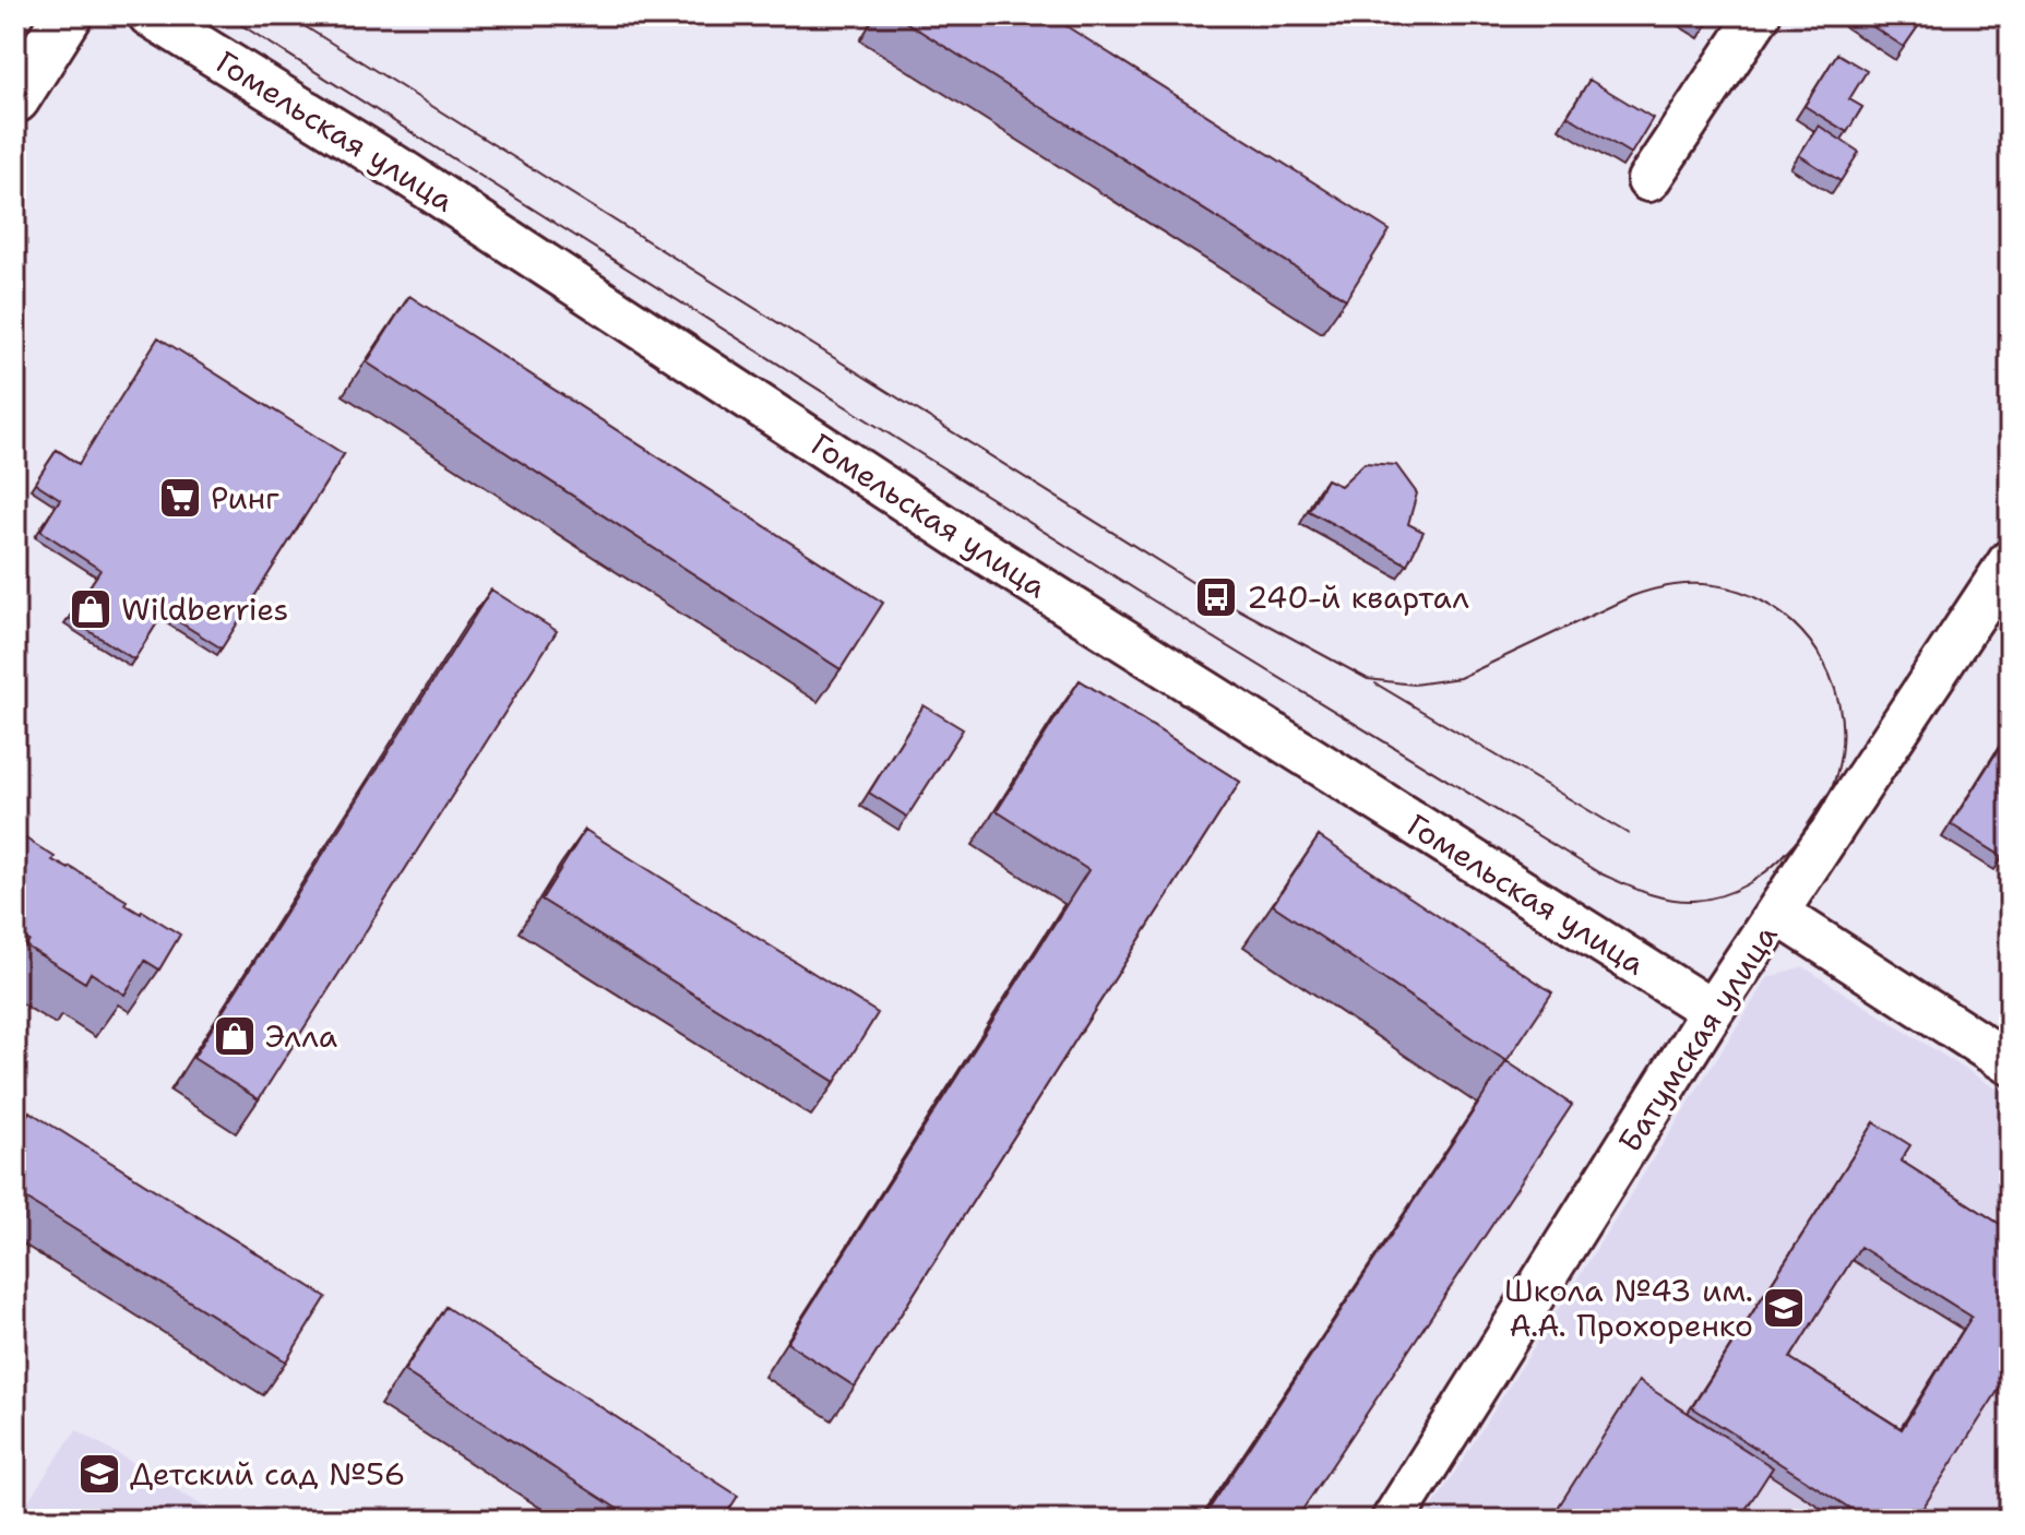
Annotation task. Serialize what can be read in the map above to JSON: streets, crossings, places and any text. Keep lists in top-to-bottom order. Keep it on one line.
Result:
{"streets":{"street":["Гомельская улица","Батумская улица"]},"crossings":[["Гомельская улица","Батумская улица"]],"places":{"supermarket":["Ринг"],"bus stop":["240-й квартал"],"shop":["Wildberries","Элла"],"school or university":["Школа №43 им. А.А. Прохоренко","Детский сад №56"]}}
